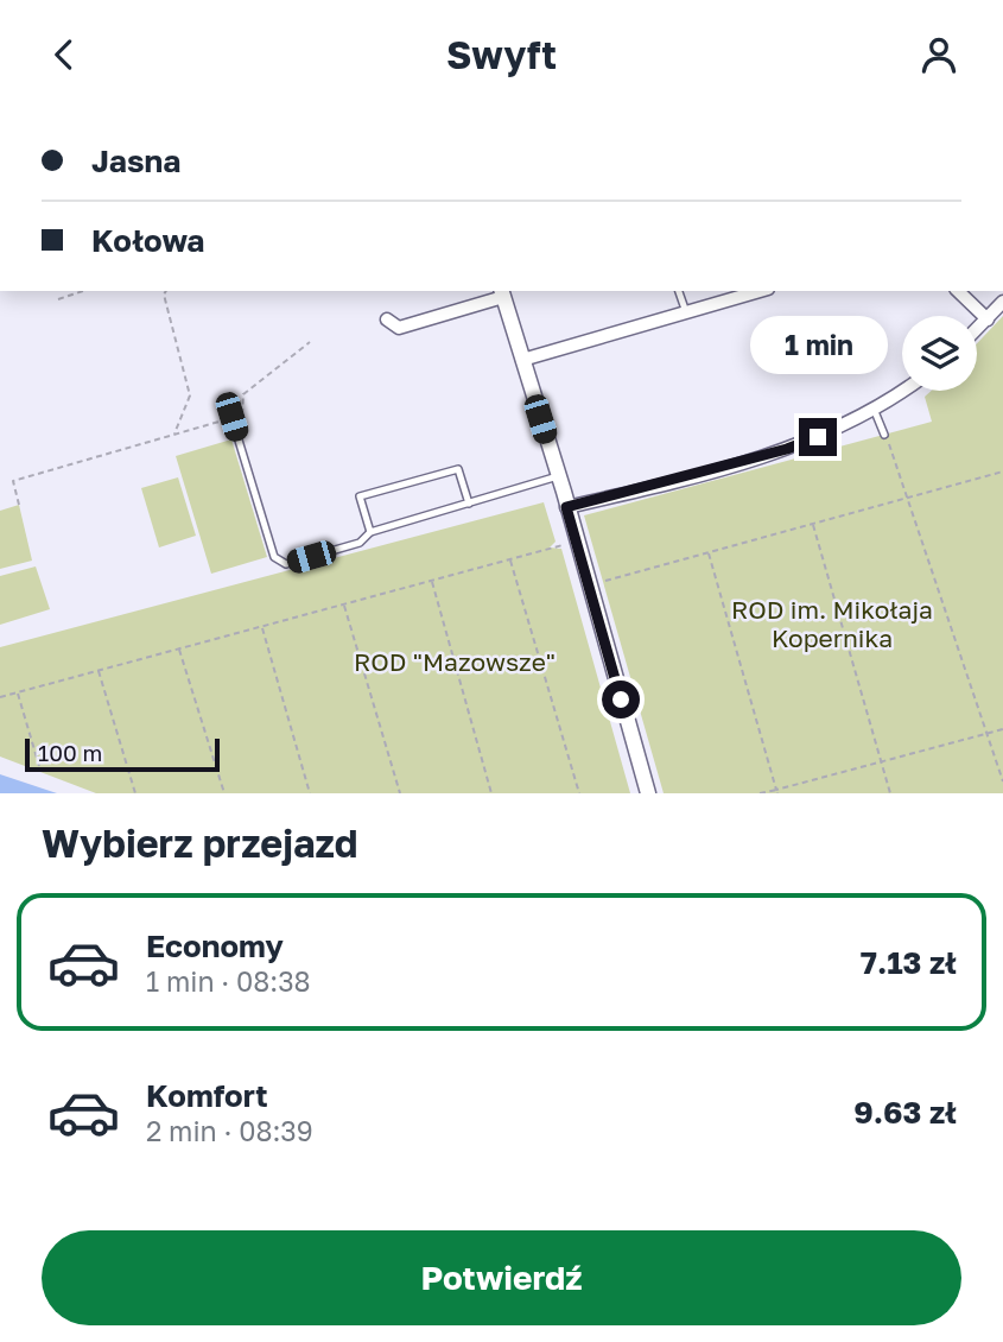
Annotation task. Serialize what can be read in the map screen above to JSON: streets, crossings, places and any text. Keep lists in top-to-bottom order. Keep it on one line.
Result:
{"parks":["ROD im. Mikołaja Kopernika","ROD \"Mazowsze\""],"scale_bar":"100 m","page":{"header":"Swyft","banner":["Jasna","Kołowa"],"bubble":"1 min","scale":"100 m","heading":"Wybierz przejazd","list":[{"name":"Economy","note":"1 min · 08:38","value":"7.13 zł"},{"name":"Komfort","note":"2 min · 08:39","value":"9.63 zł"}],"buttons":"Potwierdź"}}
